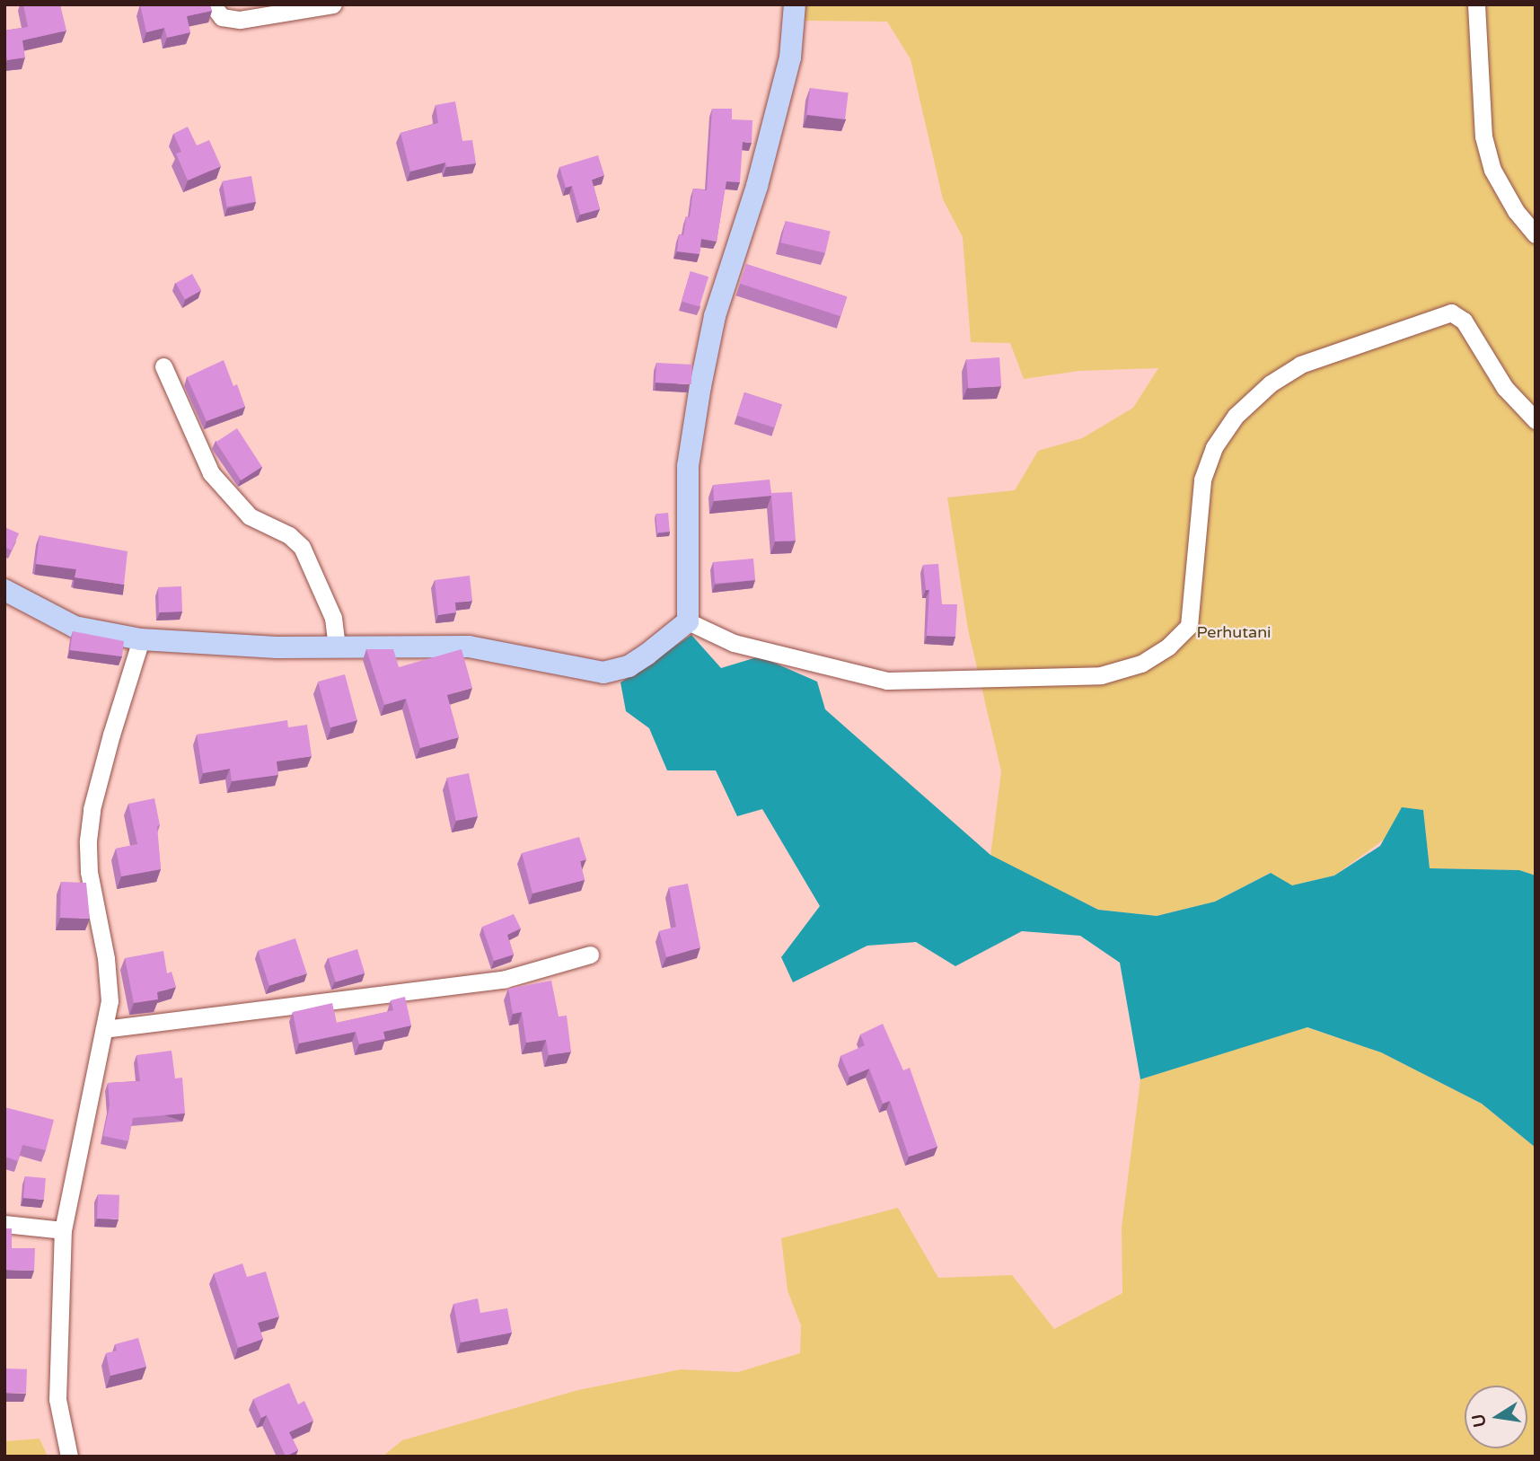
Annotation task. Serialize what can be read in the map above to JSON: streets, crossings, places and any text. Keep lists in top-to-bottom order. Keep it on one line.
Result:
{"parks":["Perhutani"],"north":"left"}
